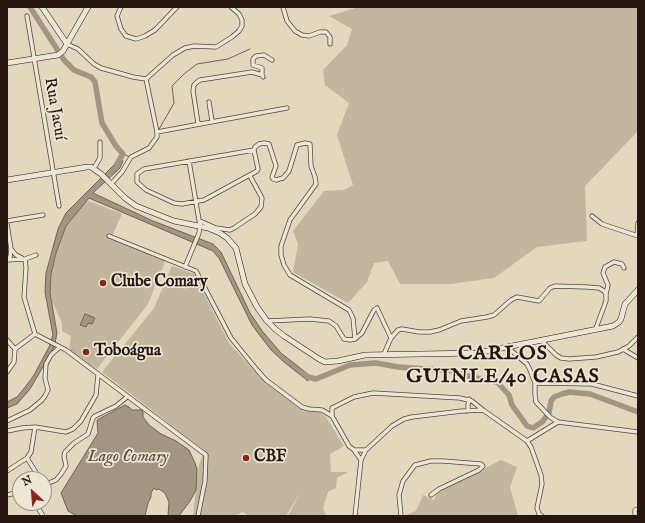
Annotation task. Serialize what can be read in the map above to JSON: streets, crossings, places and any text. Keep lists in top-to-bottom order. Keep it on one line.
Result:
{"streets":{"street":["Rua Jacuí"]},"districts":["CARLOS GUINLE/40 CASAS"],"water":["Lago Comary"],"places":["Clube Comary","Toboágua","CBF"],"north":"top left"}
